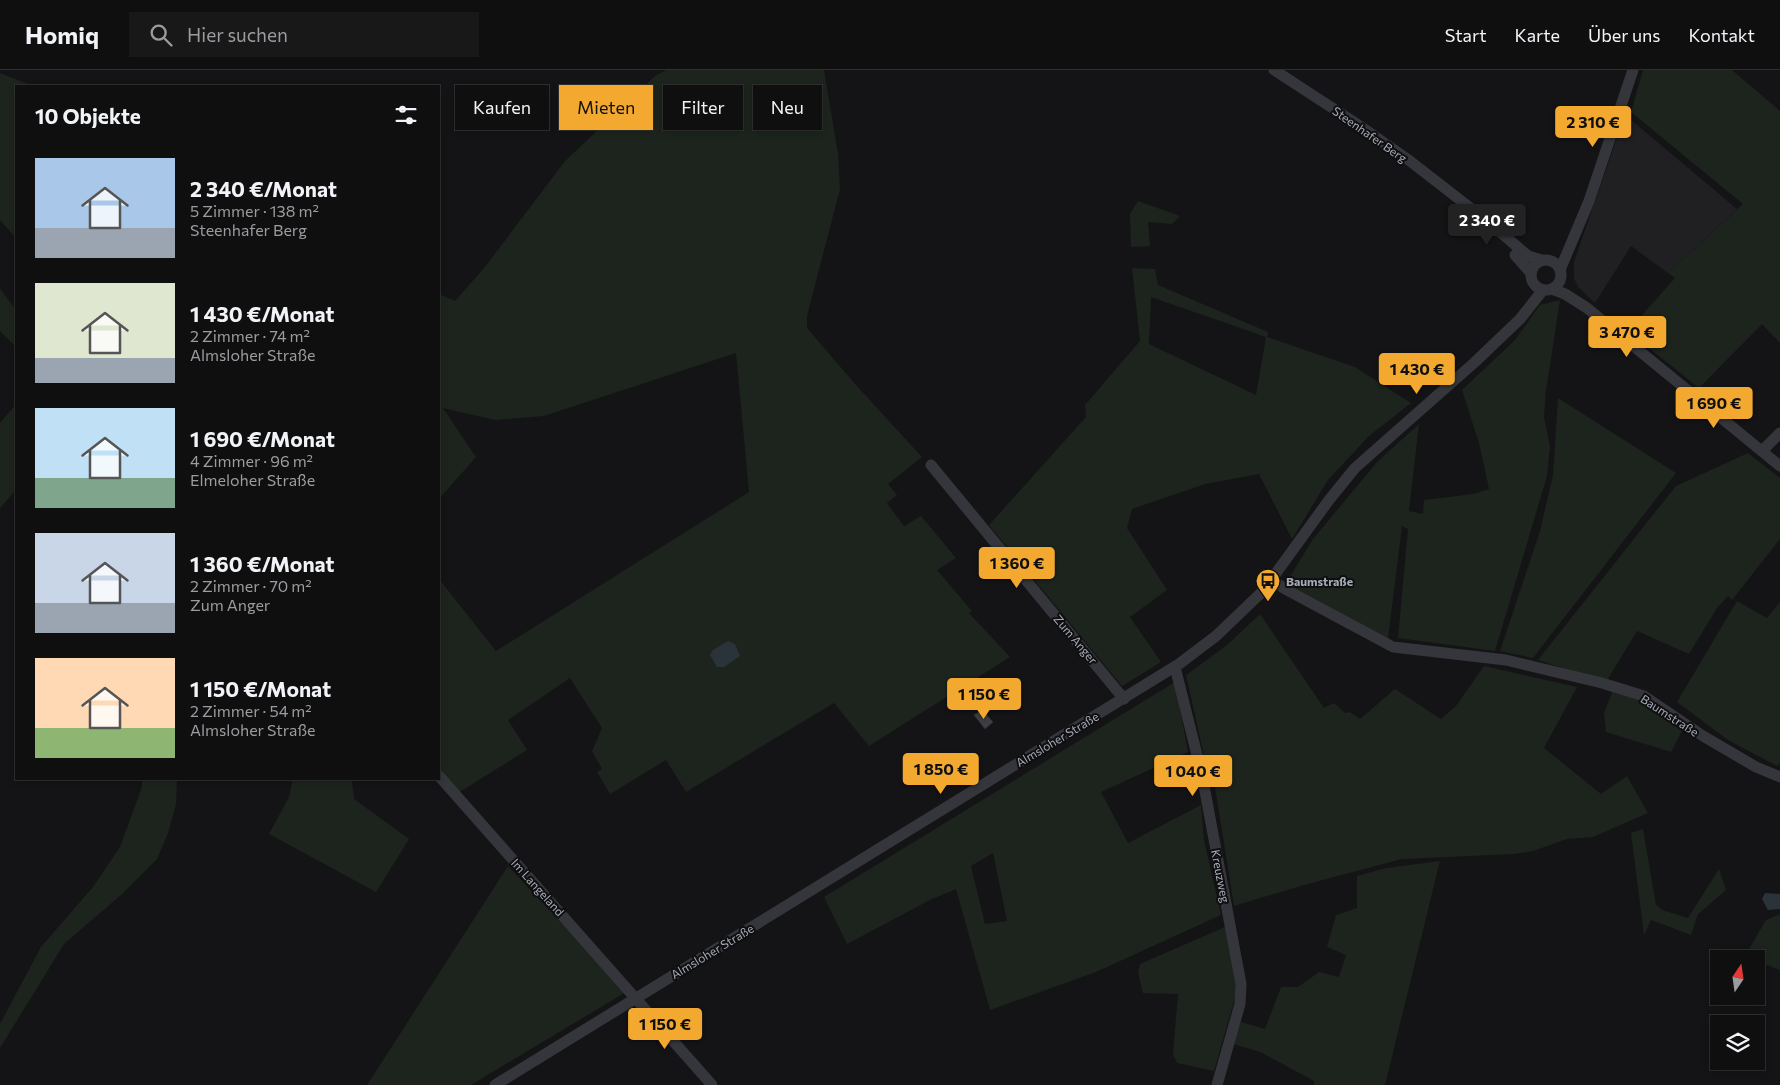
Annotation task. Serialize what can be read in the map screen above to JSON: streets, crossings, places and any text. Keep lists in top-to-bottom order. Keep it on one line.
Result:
{"streets":{"street":["Steenhafer Berg","Zum Anger","Baumstraße","Almsloher Straße","Kreuzweg","Im Langeland"]},"crossings":[["Steenhafer Berg","Almsloher Straße"],["Zum Anger","Almsloher Straße"],["Baumstraße","Almsloher Straße"],["Almsloher Straße","Kreuzweg"],["Almsloher Straße","Im Langeland"]],"places":{"bus stop":["Baumstraße"]},"north":"top","page":{"header":"Homiq","search":"Hier suchen","nav":["Start","Karte","Über uns","Kontakt"],"chip":["Kaufen","Mieten","Filter","Neu"],"heading":"10 Objekte","price":["2 310 €","2 340 €","3 470 €","1 430 €","1 690 €","1 360 €","1 150 €","1 850 €","1 040 €","1 150 €"],"list":[{"name":"2 340 €/Monat","note":"5 Zimmer · 138 m² · Steenhafer Berg"},{"name":"1 430 €/Monat","note":"2 Zimmer · 74 m² · Almsloher Straße"},{"name":"1 690 €/Monat","note":"4 Zimmer · 96 m² · Elmeloher Straße"},{"name":"1 360 €/Monat","note":"2 Zimmer · 70 m² · Zum Anger"},{"name":"1 150 €/Monat","note":"2 Zimmer · 54 m² · Almsloher Straße"}]}}
